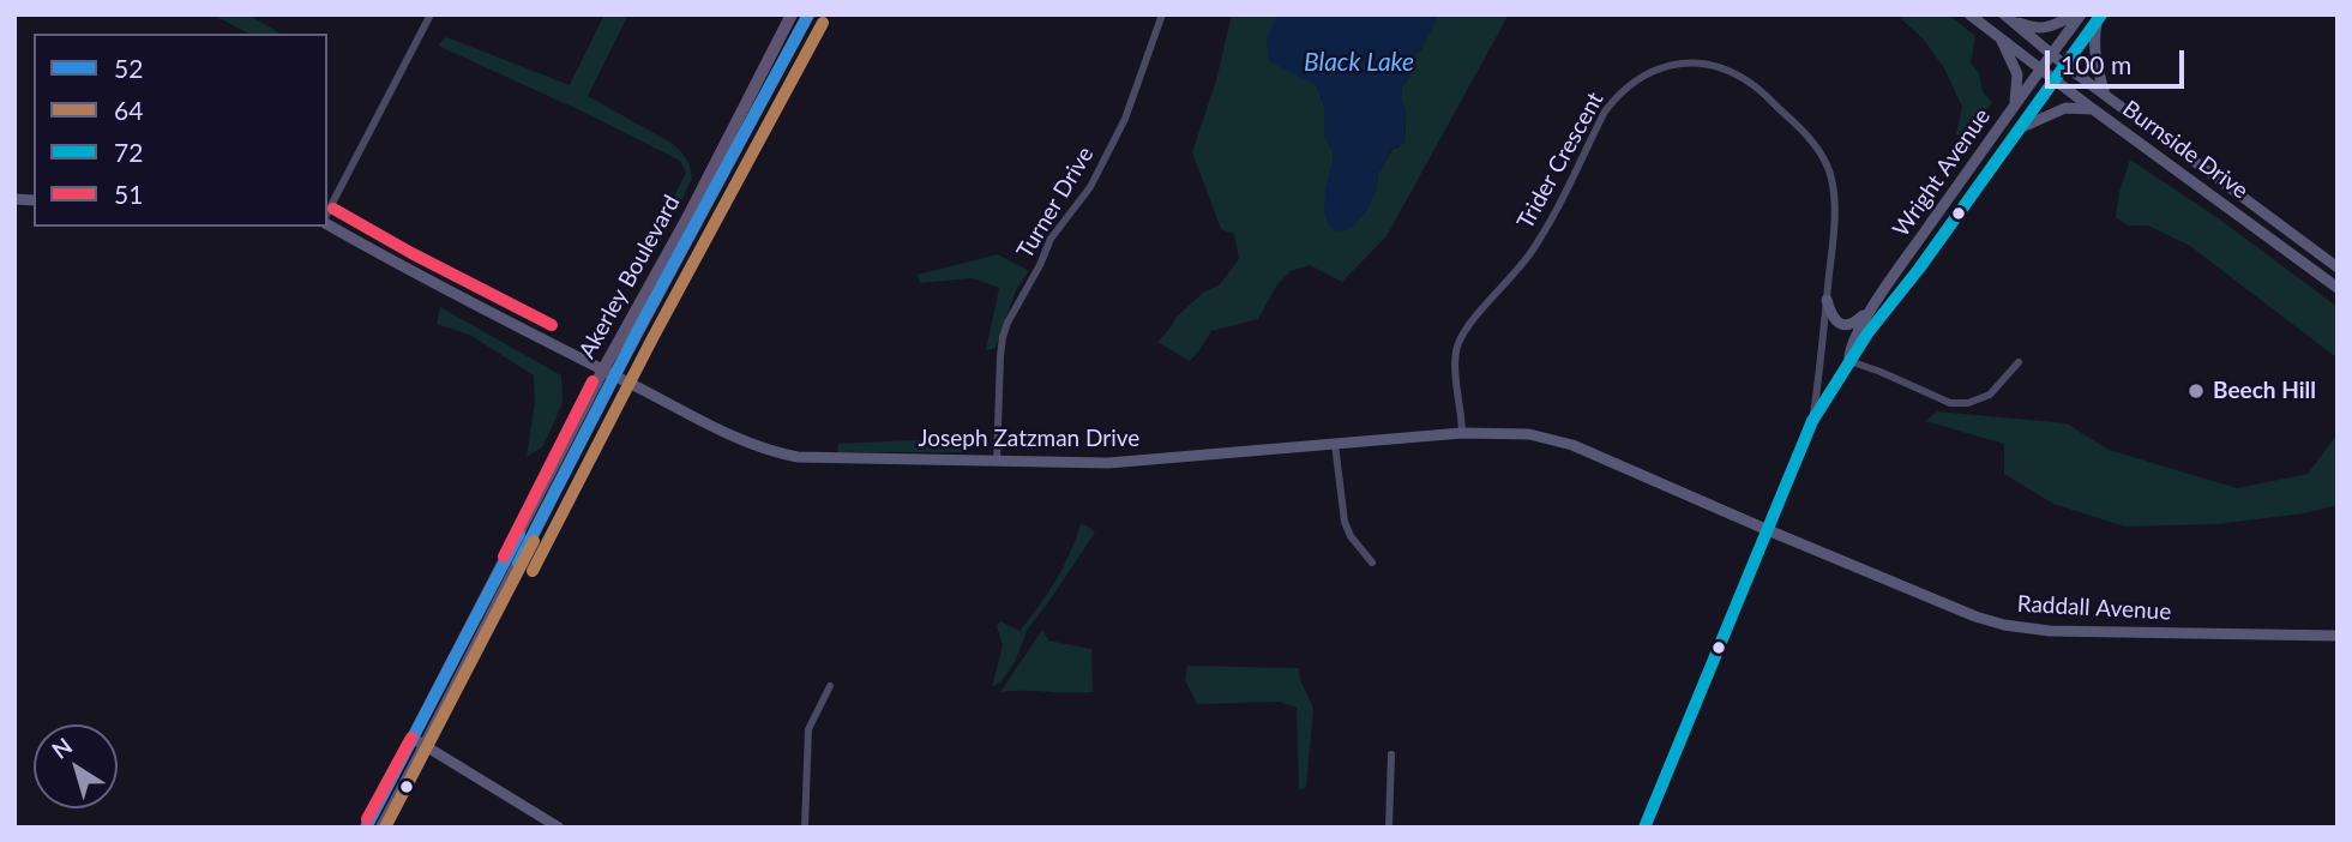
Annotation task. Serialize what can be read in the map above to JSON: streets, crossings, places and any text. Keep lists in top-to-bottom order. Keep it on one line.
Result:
{"streets":{"main road":["Burnside Drive","Wright Avenue","Akerley Boulevard","Joseph Zatzman Drive","Raddall Avenue"],"street":["Trider Crescent","Turner Drive"]},"crossings":[["Burnside Drive","Wright Avenue"],["Trider Crescent","Wright Avenue"],["Trider Crescent","Joseph Zatzman Drive"],["Wright Avenue","Joseph Zatzman Drive"],["Wright Avenue","Raddall Avenue"],["Turner Drive","Joseph Zatzman Drive"],["Akerley Boulevard","Joseph Zatzman Drive"],["Joseph Zatzman Drive","Raddall Avenue"]],"water":["Black Lake"],"places":["Beech Hill"],"lines":["transit line 52","transit line 72","transit line 64","transit line 51"],"legend":["52","64","72","51"],"scale_bar":"100 m","north":"top left"}
